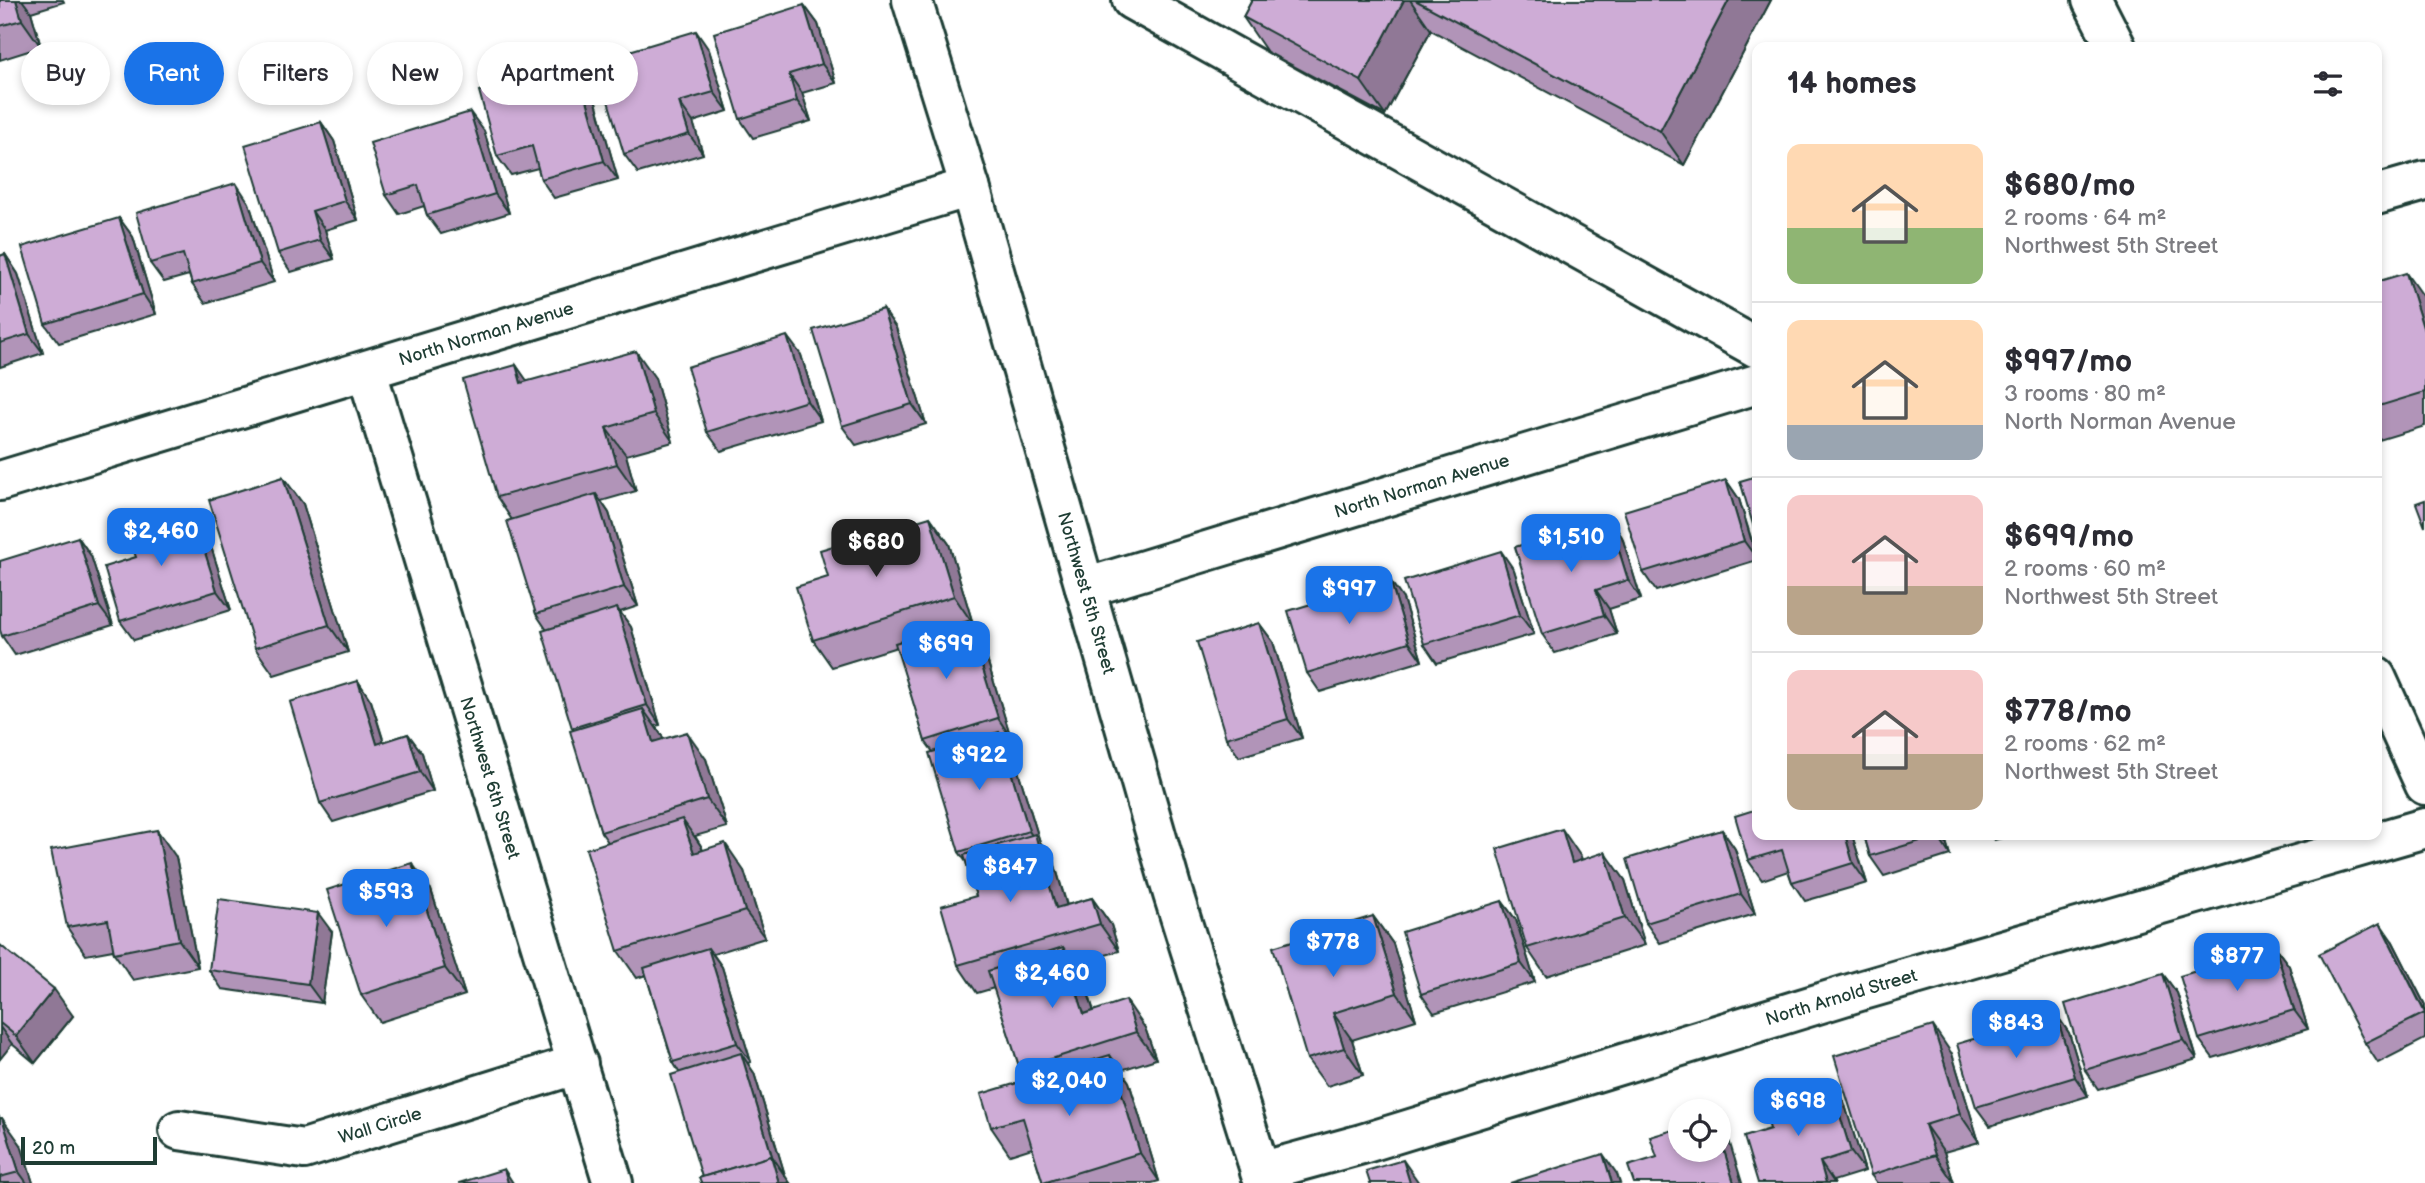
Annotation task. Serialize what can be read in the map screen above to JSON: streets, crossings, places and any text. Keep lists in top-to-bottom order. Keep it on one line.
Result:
{"streets":{"street":["North Norman Avenue","Northwest 5th Street","Northwest 6th Street","North Arnold Street","Wall Circle"]},"crossings":[["North Norman Avenue","Northwest 5th Street"],["North Norman Avenue","Northwest 6th Street"],["Northwest 5th Street","North Arnold Street"],["Northwest 6th Street","Wall Circle"]],"scale_bar":"20 m","page":{"chip":["Buy","Rent","Filters","New","Apartment"],"heading":"14 homes","list":[{"name":"$680/mo","note":"2 rooms · 64 m² · Northwest 5th Street"},{"name":"$997/mo","note":"3 rooms · 80 m² · North Norman Avenue"},{"name":"$699/mo","note":"2 rooms · 60 m² · Northwest 5th Street"},{"name":"$778/mo","note":"2 rooms · 62 m² · Northwest 5th Street"}],"price":["$2,460","$1,510","$680","$997","$699","$922","$847","$593","$778","$877","$2,460","$843","$2,040","$698"],"scale":"20 m"}}
